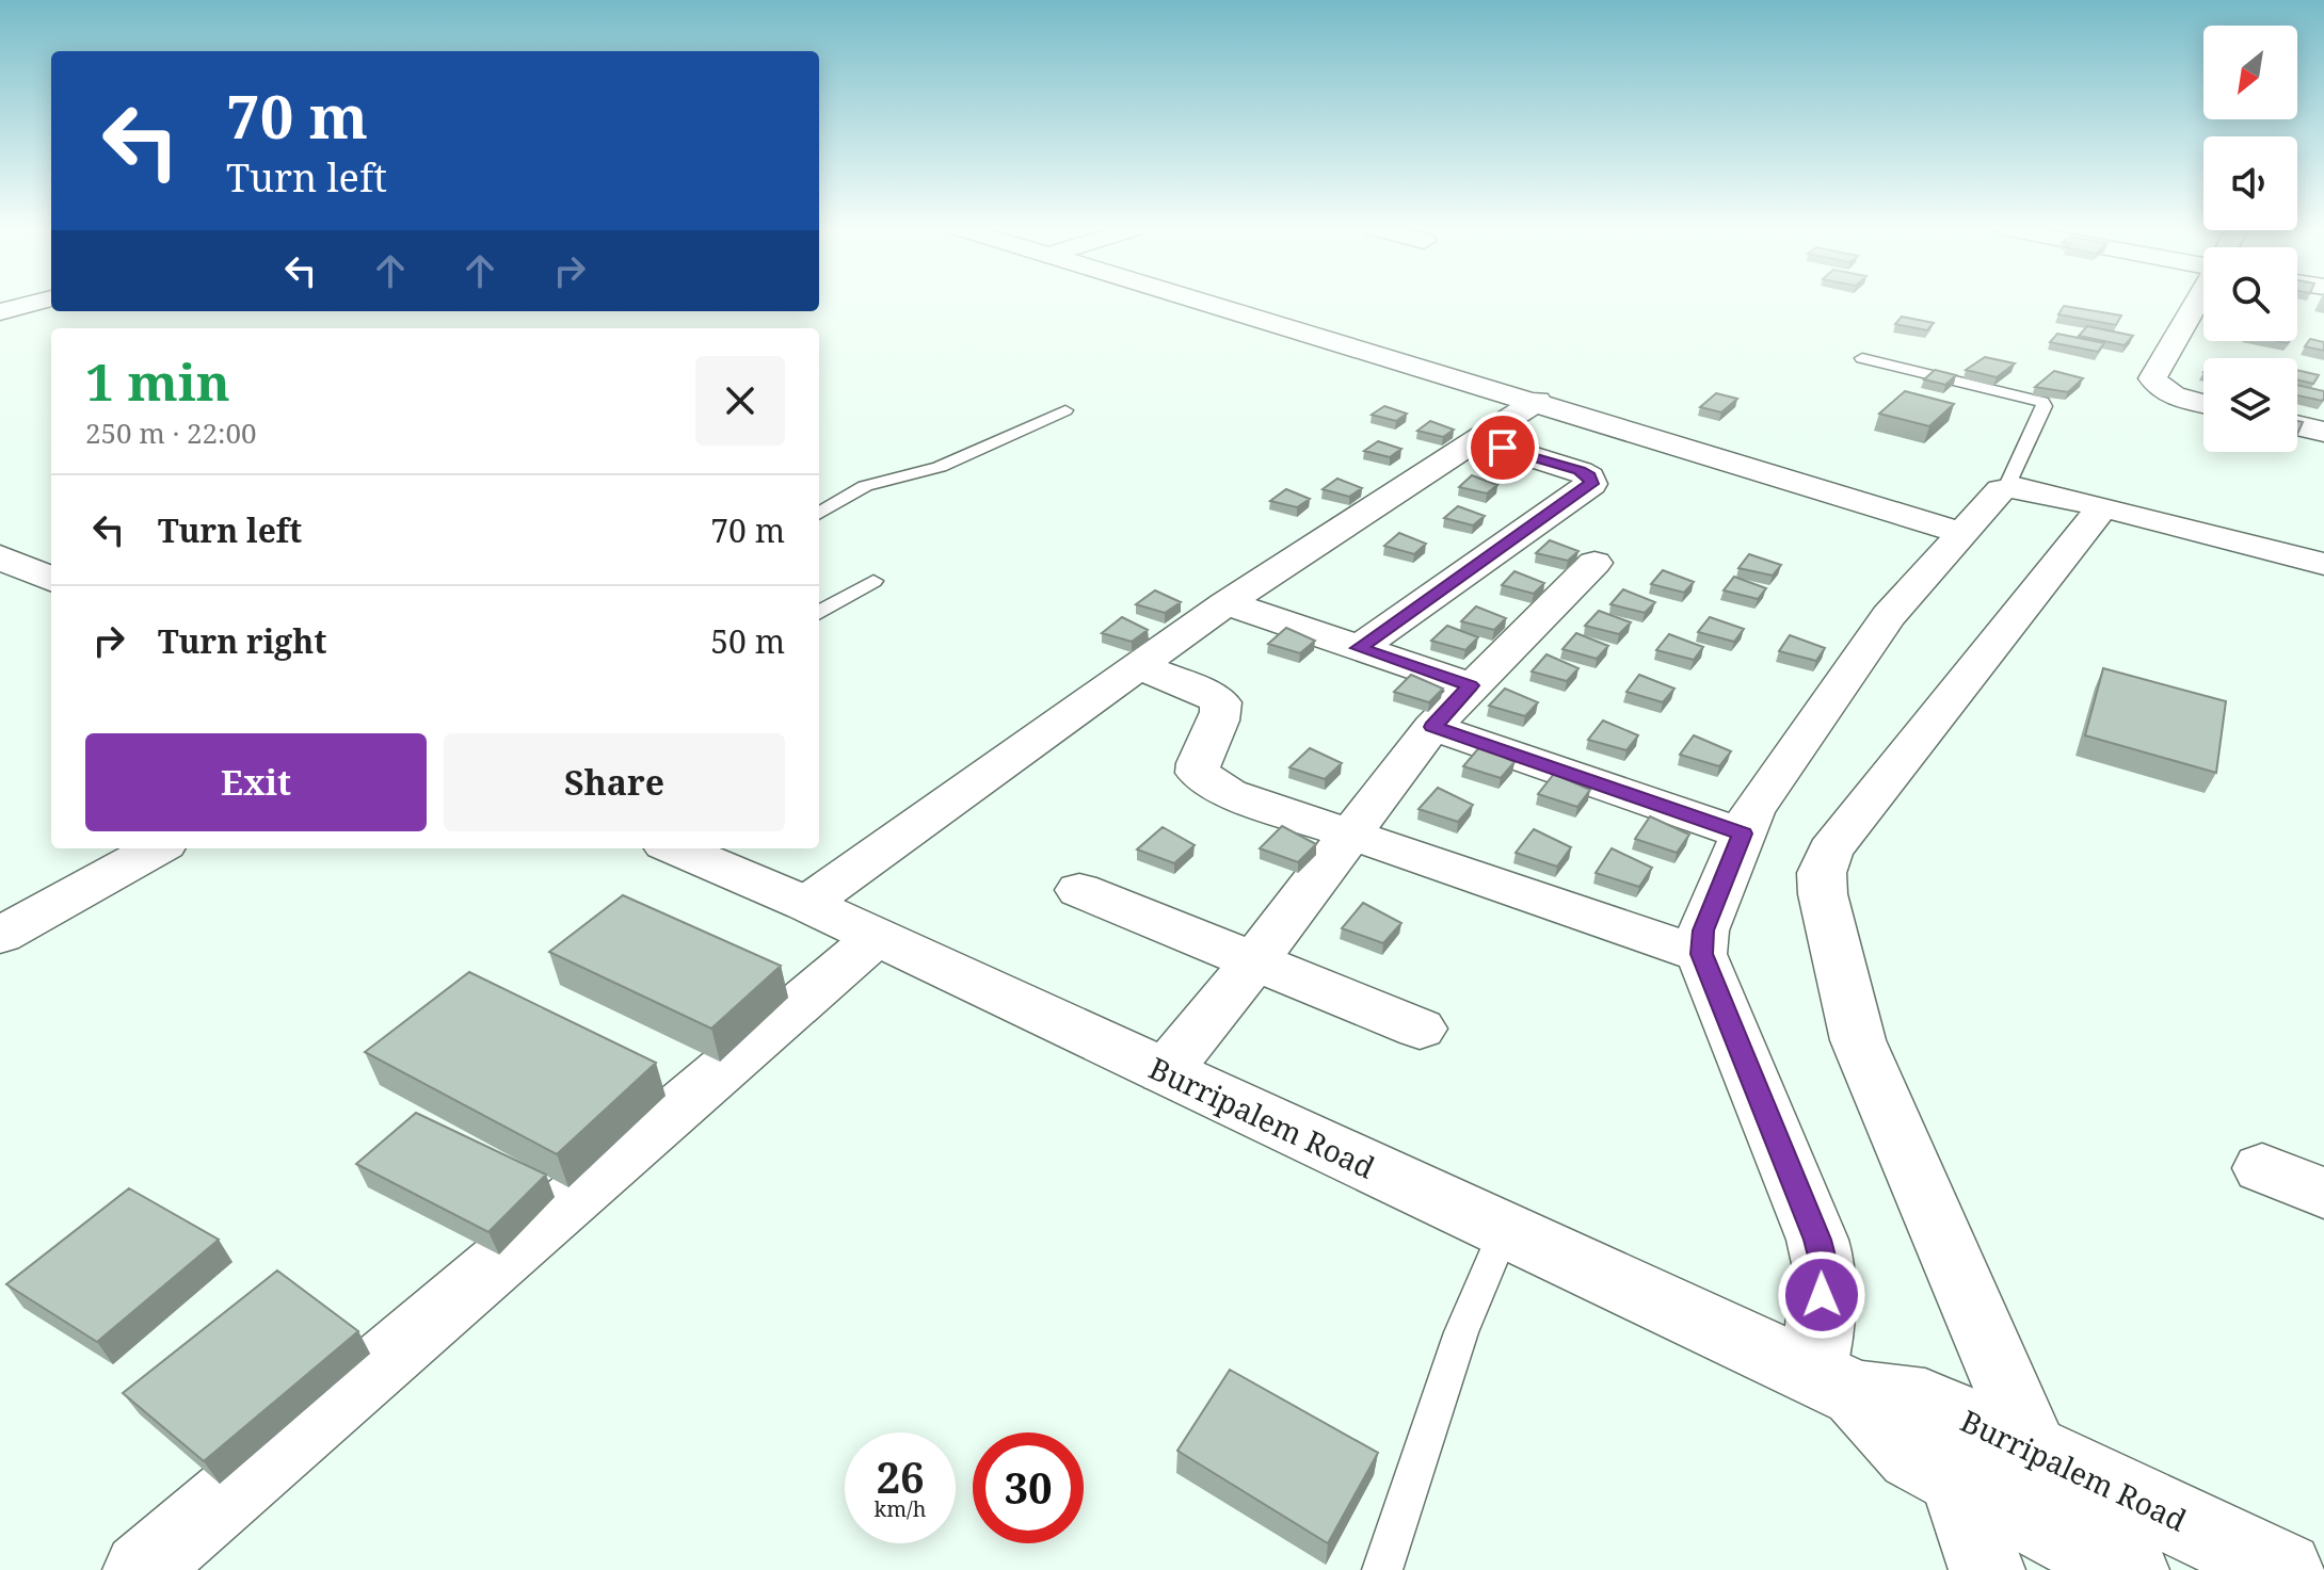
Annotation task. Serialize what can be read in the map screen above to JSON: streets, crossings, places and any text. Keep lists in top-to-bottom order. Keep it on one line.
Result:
{"streets":{"main road":["Burripalem Road"]},"north":"bottom left","page":{"turn":["70 m","Turn left"],"heading":["1 min","250 m · 22:00"],"list":[{"name":"Turn left","value":"70 m"},{"name":"Turn right","value":"50 m"}],"buttons":["Exit","Share"],"speed":"26 km/h","limit":"30"}}
